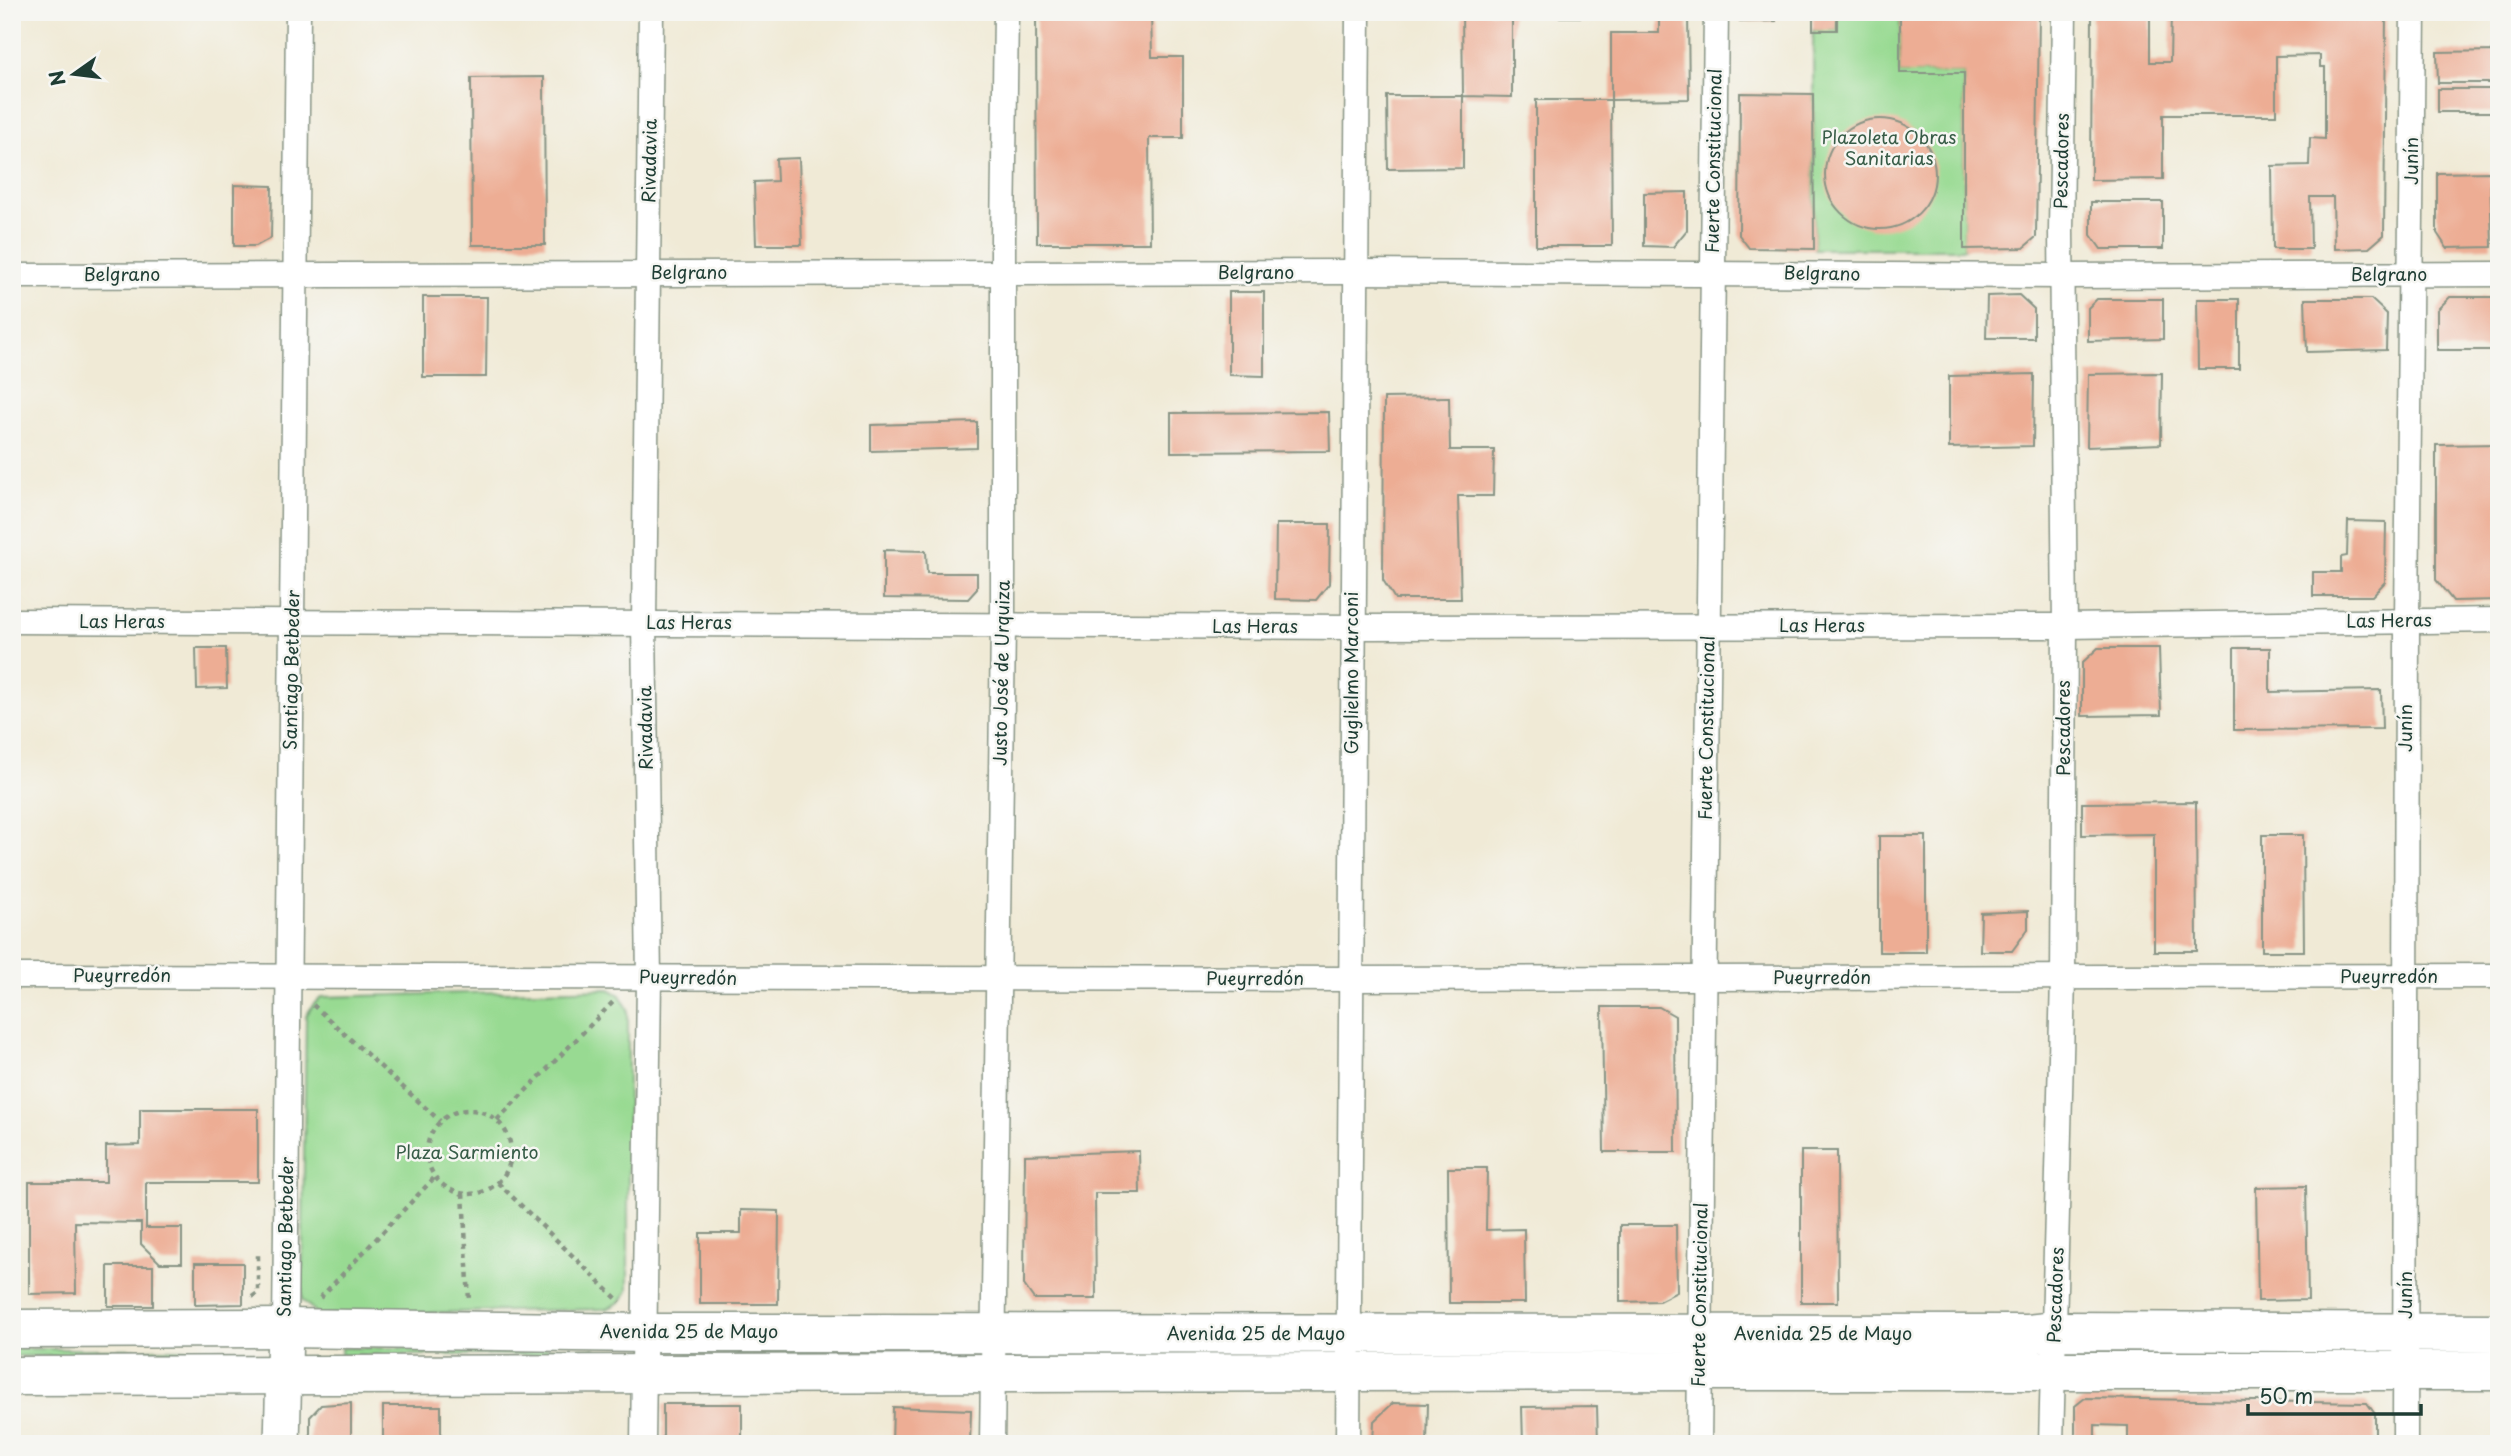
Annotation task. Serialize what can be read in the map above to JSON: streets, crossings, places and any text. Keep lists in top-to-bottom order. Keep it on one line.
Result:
{"streets":{"main road":["Avenida 25 de Mayo"],"street":["Rivadavia","Fuerte Constitucional","Pescadores","Junín","Belgrano","Las Heras","Santiago Betbeder","Justo José de Urquiza","Guglielmo Marconi","Pueyrredón"]},"crossings":[["Rivadavia","Belgrano"],["Rivadavia","Las Heras"],["Rivadavia","Pueyrredón"],["Rivadavia","Avenida 25 de Mayo"],["Fuerte Constitucional","Belgrano"],["Fuerte Constitucional","Las Heras"],["Fuerte Constitucional","Pueyrredón"],["Fuerte Constitucional","Avenida 25 de Mayo"],["Pescadores","Belgrano"],["Pescadores","Las Heras"],["Pescadores","Pueyrredón"],["Pescadores","Avenida 25 de Mayo"],["Junín","Belgrano"],["Junín","Las Heras"],["Junín","Pueyrredón"],["Junín","Avenida 25 de Mayo"],["Belgrano","Santiago Betbeder"],["Belgrano","Justo José de Urquiza"],["Belgrano","Guglielmo Marconi"],["Las Heras","Santiago Betbeder"],["Las Heras","Justo José de Urquiza"],["Las Heras","Guglielmo Marconi"],["Santiago Betbeder","Pueyrredón"],["Santiago Betbeder","Avenida 25 de Mayo"],["Justo José de Urquiza","Pueyrredón"],["Justo José de Urquiza","Avenida 25 de Mayo"],["Guglielmo Marconi","Pueyrredón"],["Guglielmo Marconi","Avenida 25 de Mayo"]],"parks":["Plazoleta Obras Sanitarias","Plaza Sarmiento"],"scale_bar":"50 m","north":"left"}
